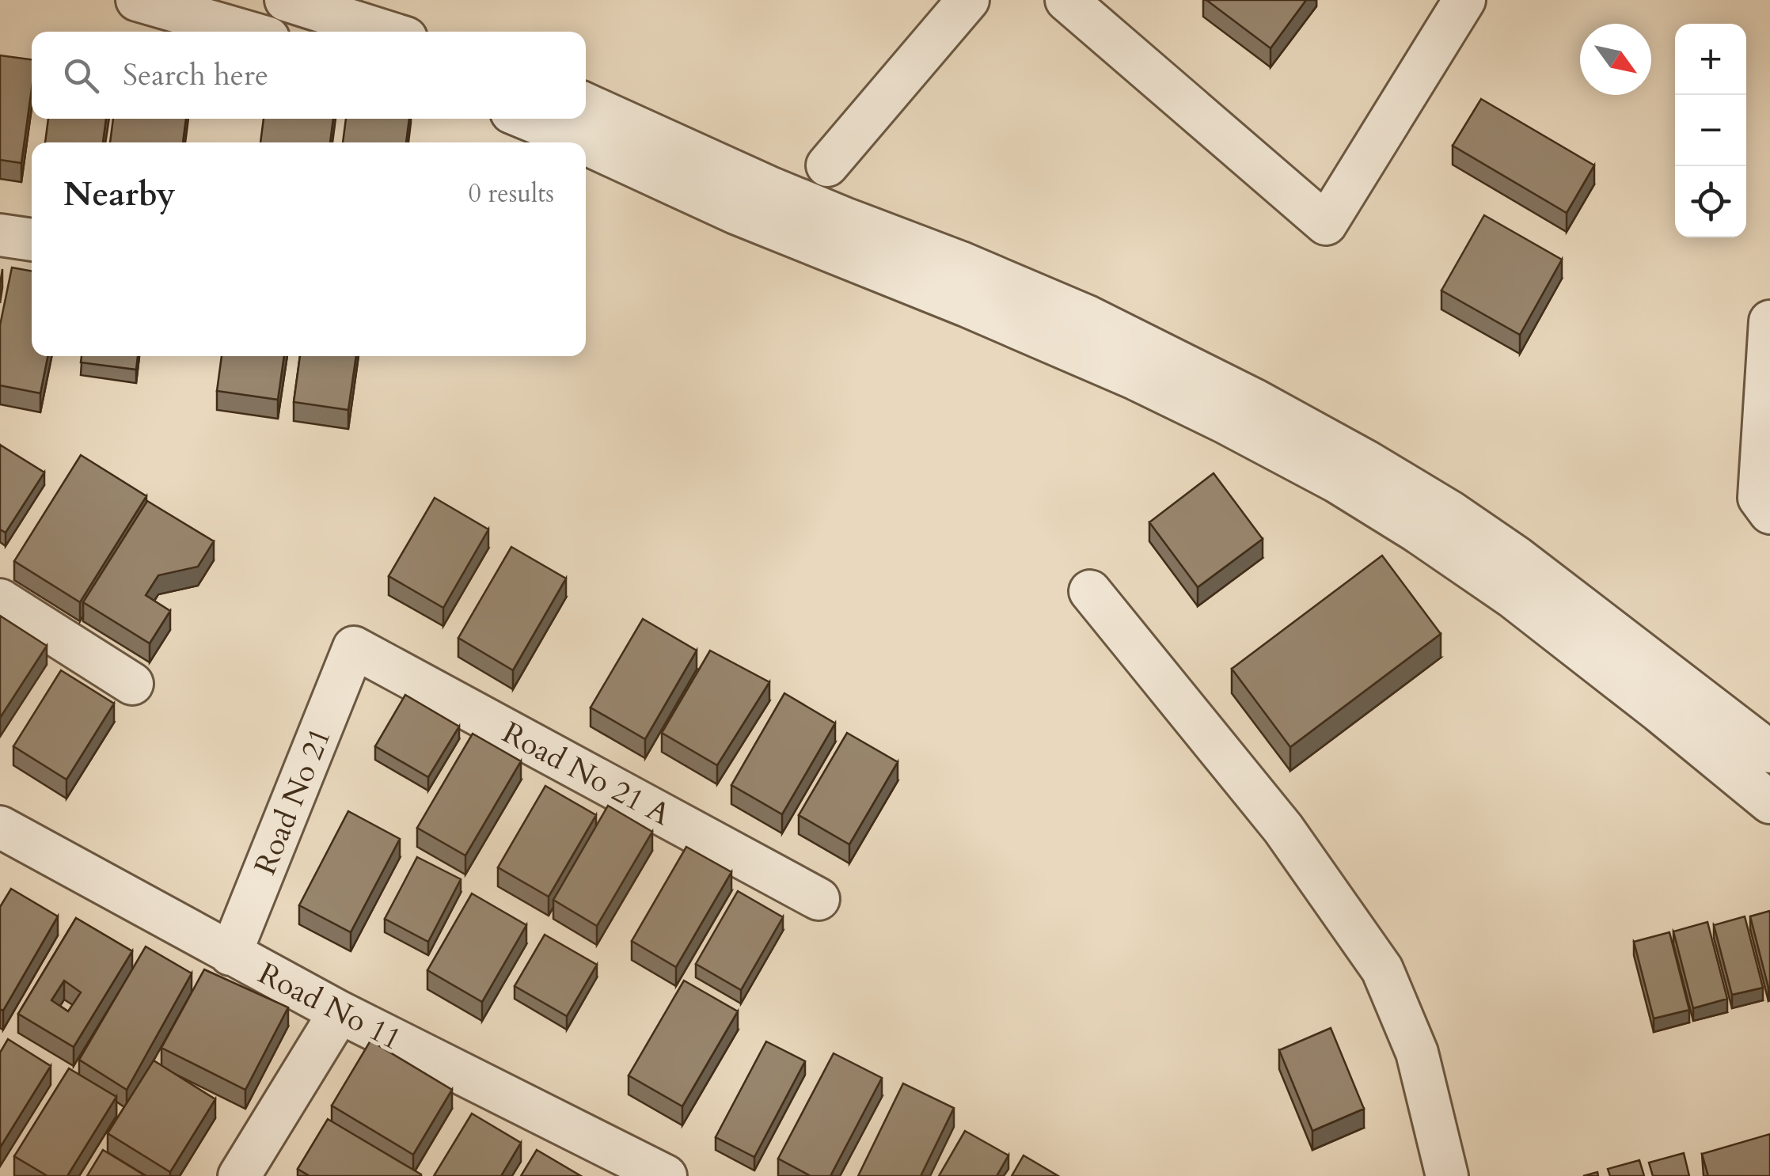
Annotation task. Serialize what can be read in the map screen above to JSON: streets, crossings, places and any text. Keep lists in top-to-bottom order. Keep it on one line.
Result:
{"streets":{"street":["Road No 21 A","Road No 21","Road No 11"]},"crossings":[["Road No 21 A","Road No 21"],["Road No 21","Road No 11"]],"north":"bottom right","page":{"map_buttons":["+","−"],"search":"Search here","heading":["Nearby","0 results"]}}
